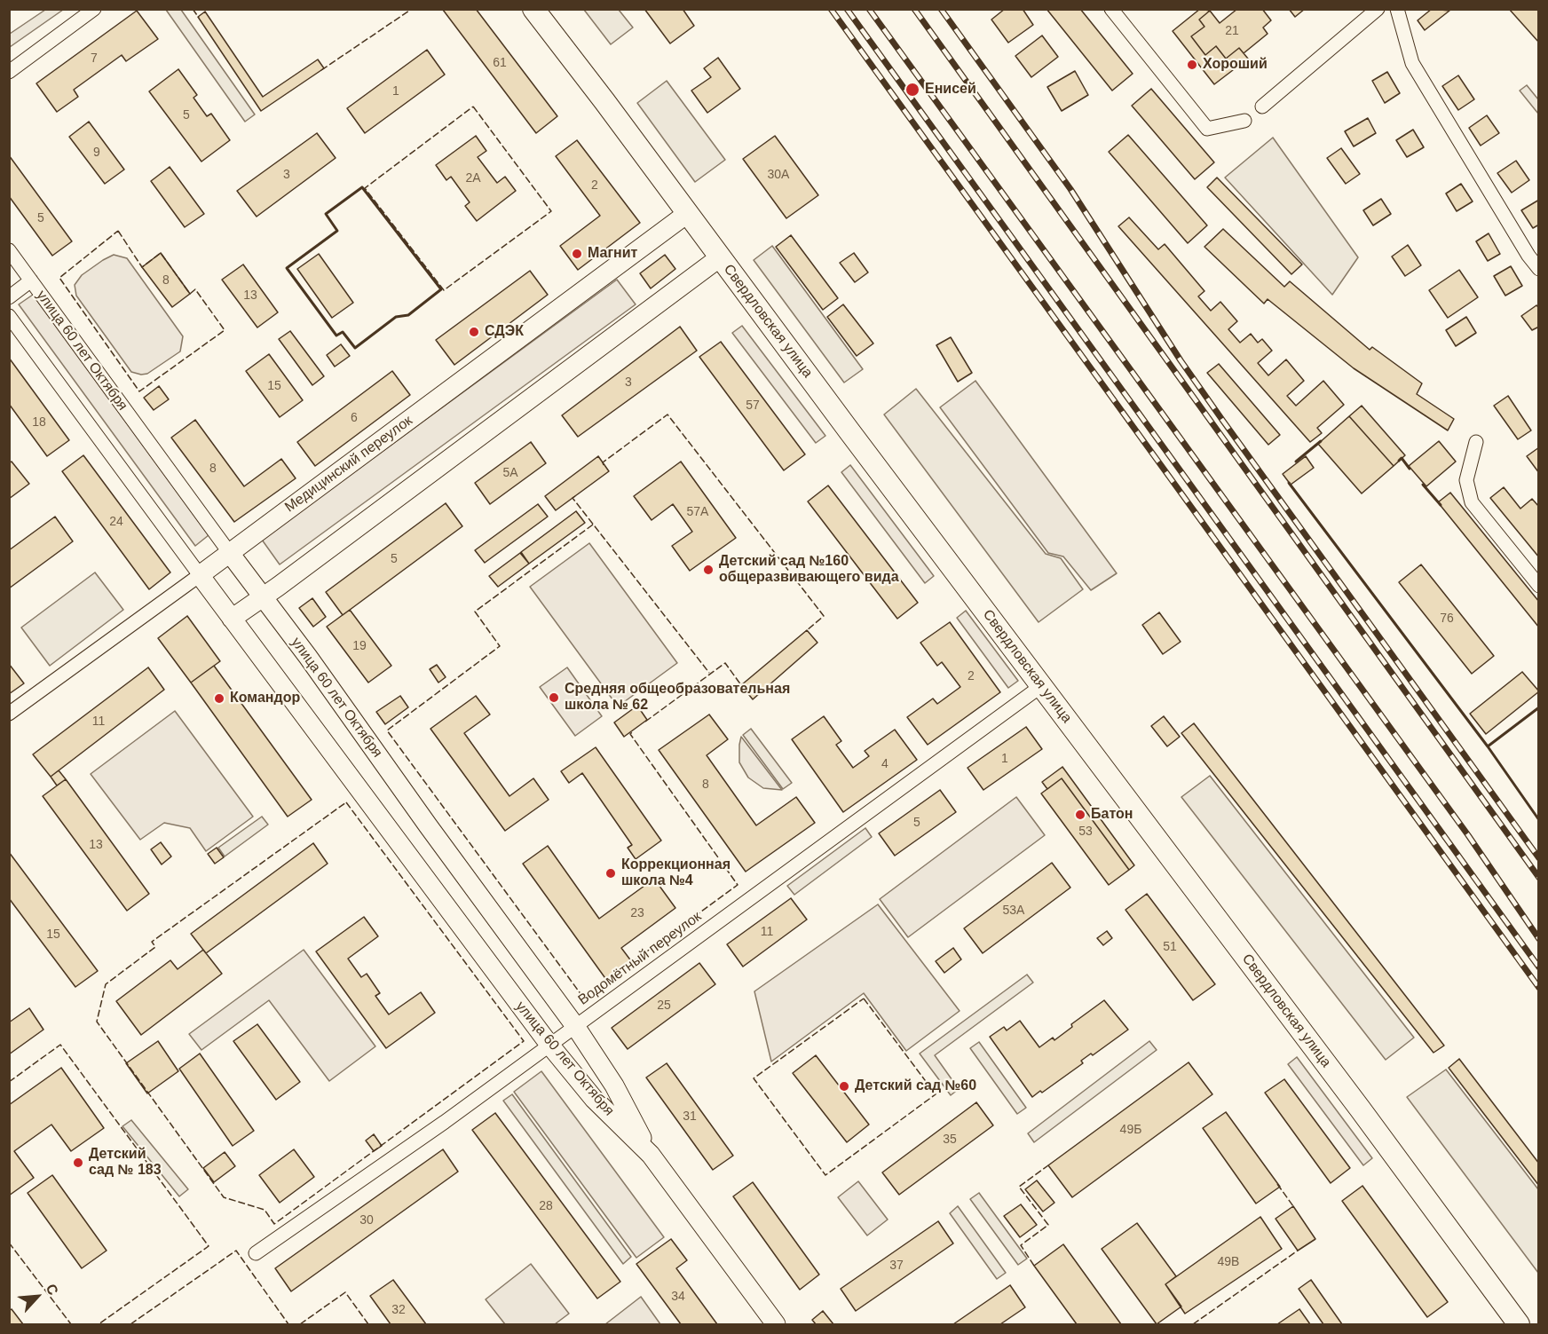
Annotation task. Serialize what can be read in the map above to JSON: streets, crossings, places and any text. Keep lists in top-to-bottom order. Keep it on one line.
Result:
{"streets":{"highway":["Свердловская улица"],"main road":["улица 60 лет Октября","Медицинский переулок"],"street":["Водомётный переулок"]},"crossings":[["Свердловская улица","Медицинский переулок"],["Свердловская улица","Водомётный переулок"],["улица 60 лет Октября","Медицинский переулок"],["улица 60 лет Октября","Водомётный переулок"]],"places":["Хороший","Енисей","Магнит","СДЭК","Детский сад №160 общеразвивающего вида","Средняя общеобразовательная школа № 62","Командор","Батон","Коррекционная школа №4","Детский сад №60","Детский сад № 183"],"house_numbers":["21","7","61","1","5","9","3","30А","2А","2","5","8","13","3","15","57","6","18","8","5А","57А","24","5","76","19","2","11","1","4","8","5","53","13","53А","23","11","15","51","25","31","49Б","35","28","30","49В","37","34","32"],"north":"top right"}
